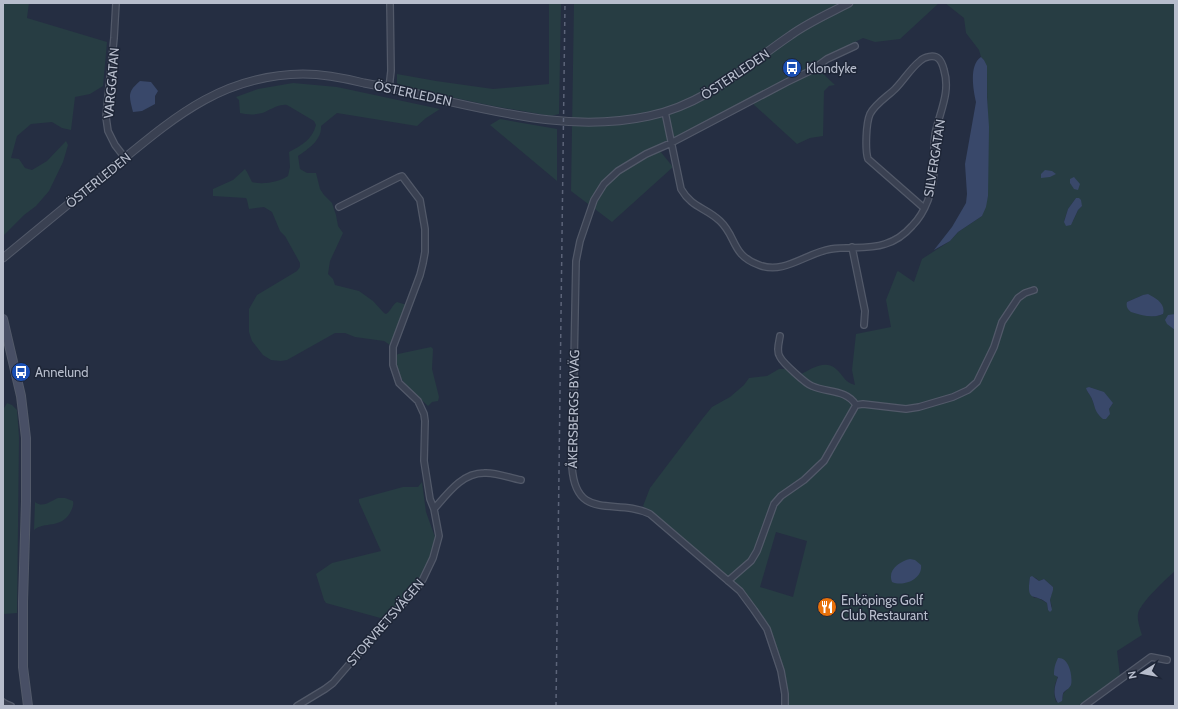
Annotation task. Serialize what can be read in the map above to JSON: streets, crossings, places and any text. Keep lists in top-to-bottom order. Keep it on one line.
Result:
{"streets":{"street":["ÖSTERLEDEN","VARGGATAN","SILVERGATAN","ÅKERSBERGS BYVÄG","STORVRETSVÄGEN"]},"crossings":[["ÖSTERLEDEN","VARGGATAN"],["ÖSTERLEDEN","SILVERGATAN"],["SILVERGATAN","ÅKERSBERGS BYVÄG"]],"places":{"bus stop":["Klondyke","Annelund"],"restaurant":["Enköpings Golf Club Restaurant"]},"north":"left"}
